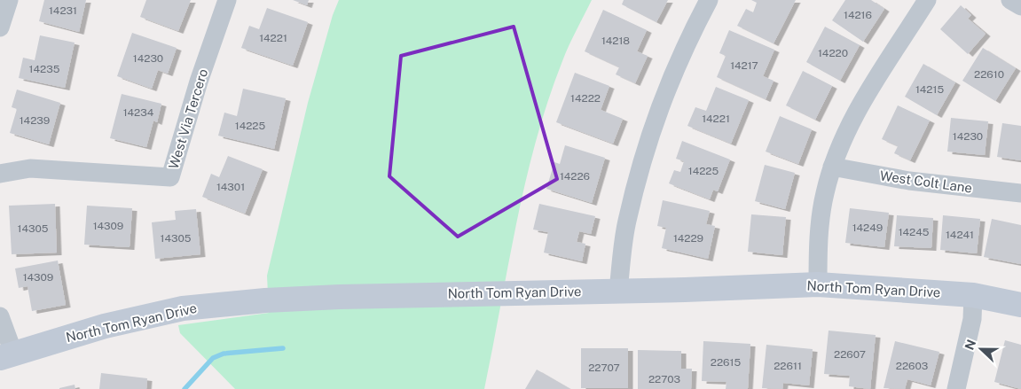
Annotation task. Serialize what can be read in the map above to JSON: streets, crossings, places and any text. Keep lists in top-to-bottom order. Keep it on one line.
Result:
{"streets":{"street":["West Via Tercero","West Colt Lane","North Tom Ryan Drive"]},"house_numbers":["14231","14216","14221","14218","14220","14230","14217","14235","22610","14215","14222","14234","14221","14239","14225","14230","14225","14226","14301","14309","14249","14305","14245","14241","14305","14229","14309","22607","22615","22611","22603","22707","22703"],"north":"left"}
